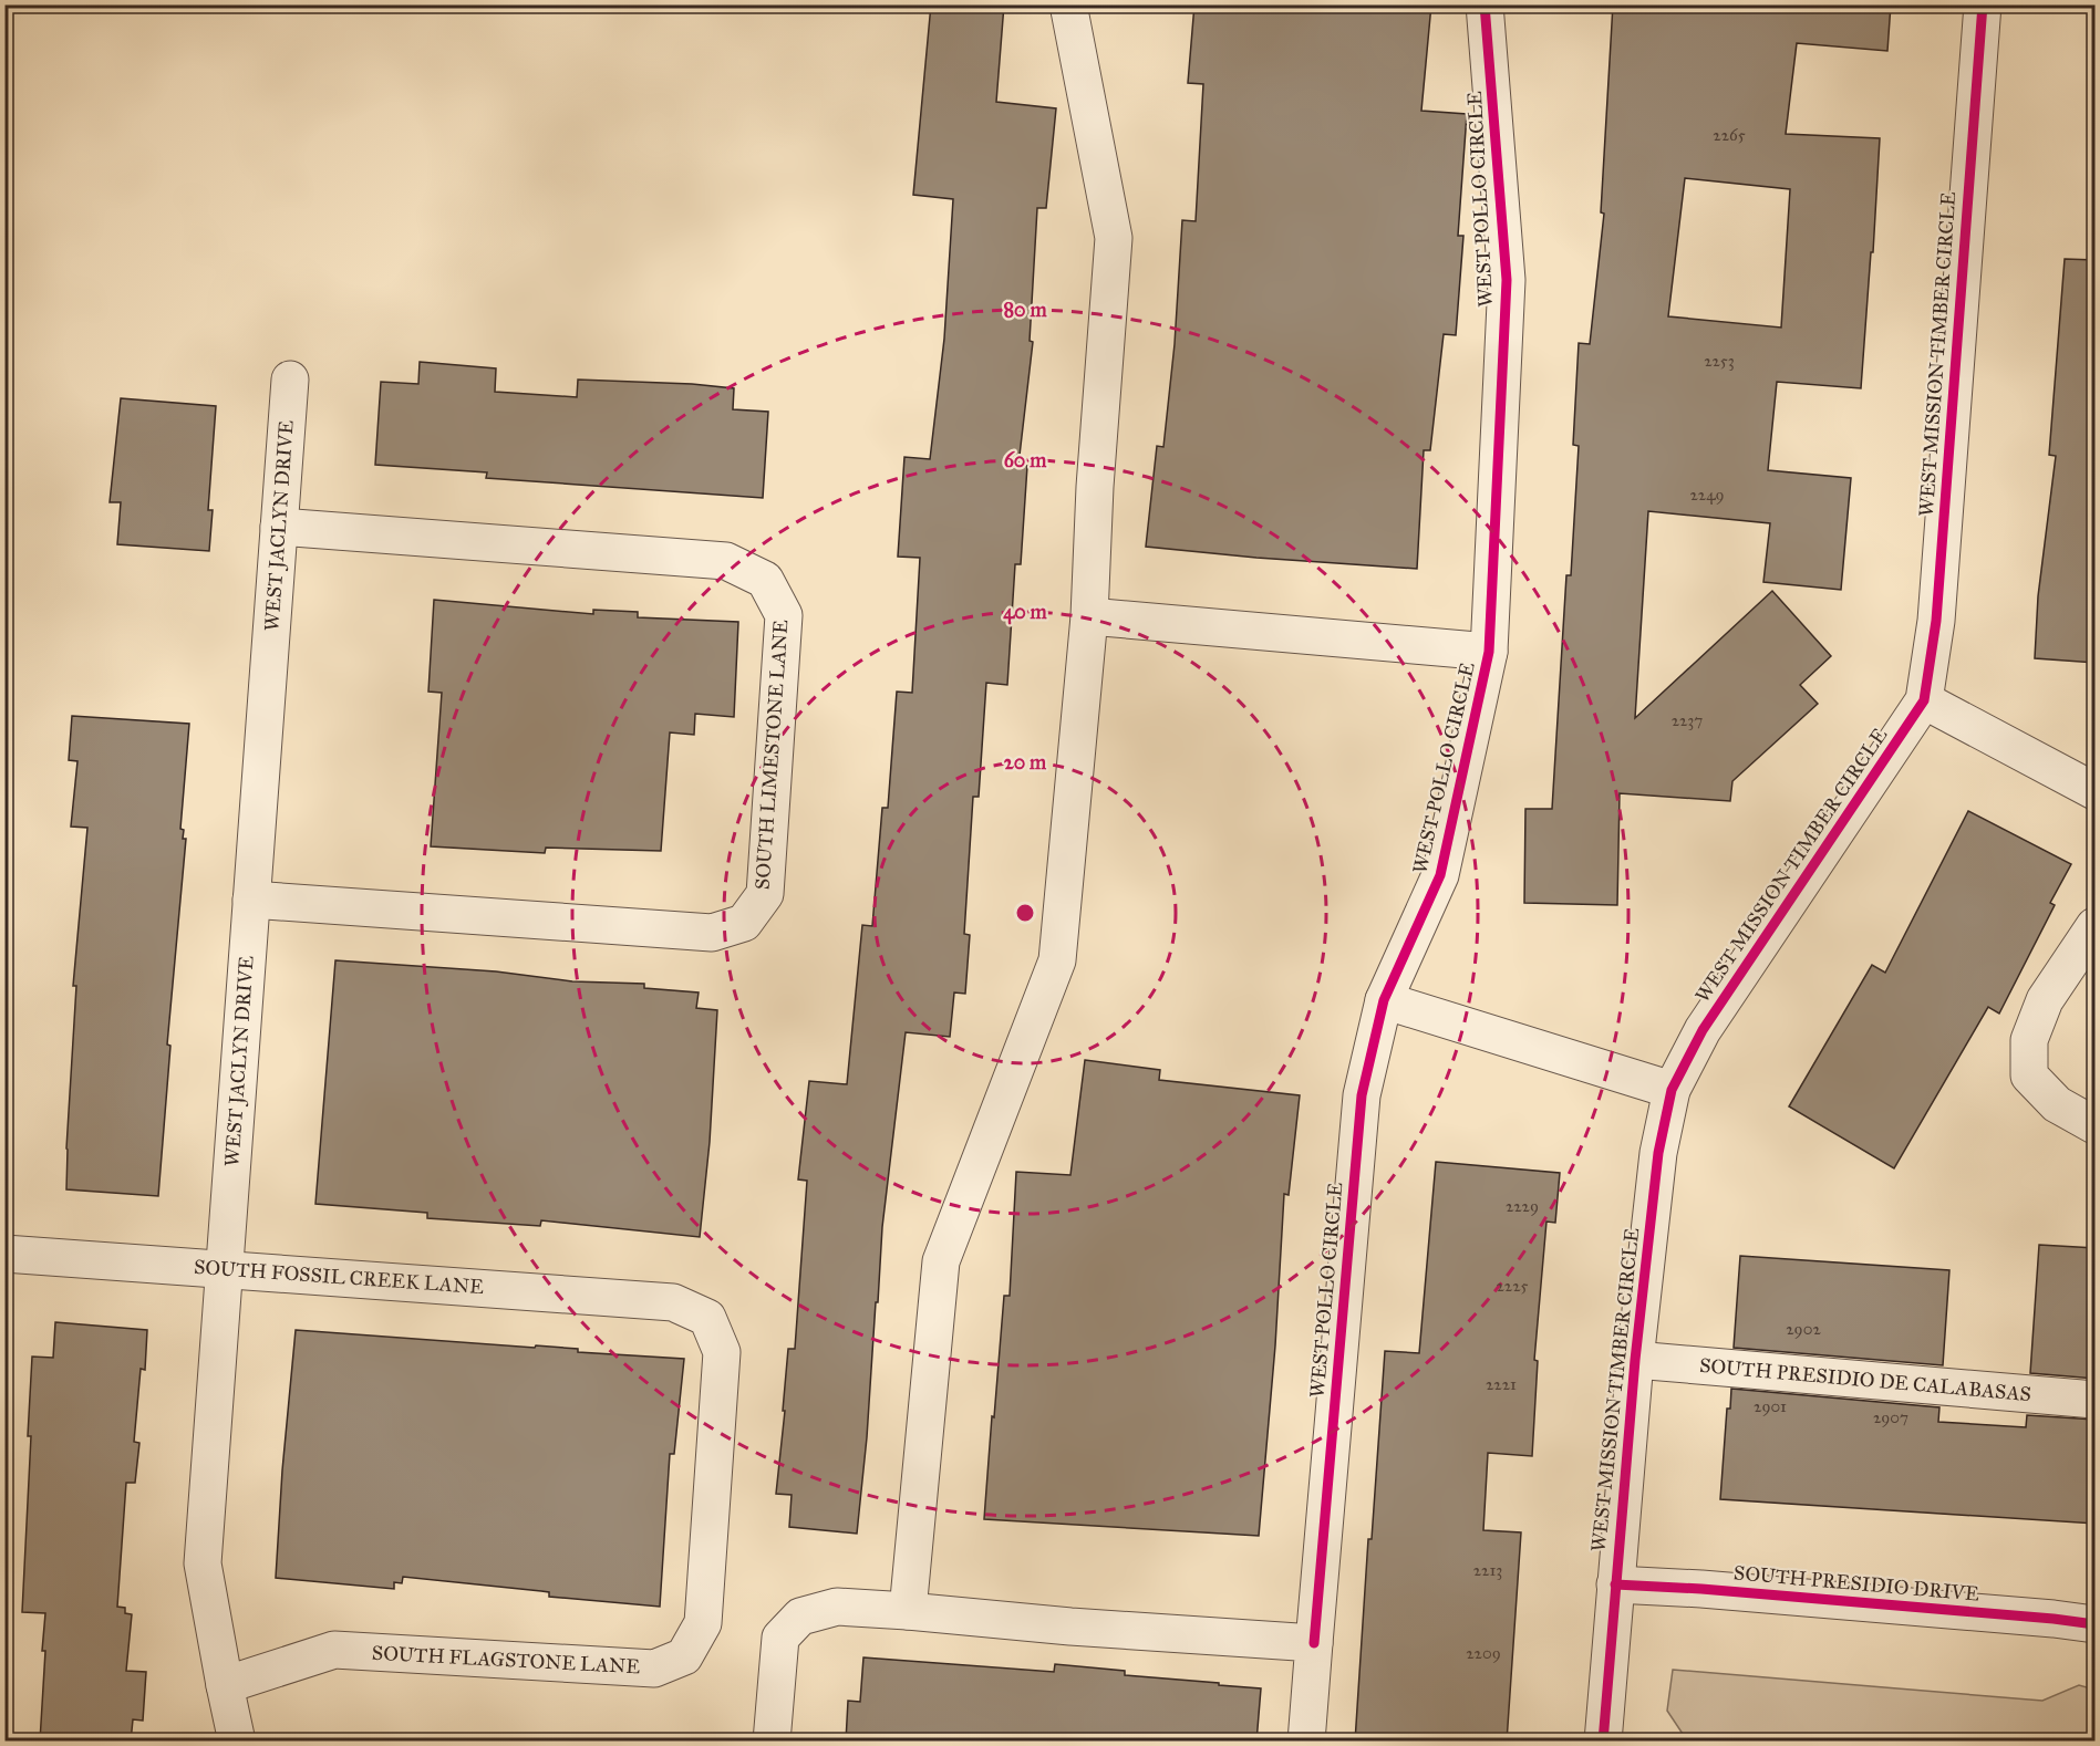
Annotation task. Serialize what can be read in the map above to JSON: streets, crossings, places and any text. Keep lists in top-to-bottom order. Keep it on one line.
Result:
{"streets":{"street":["WEST POLLO CIRCLE","WEST MISSION TIMBER CIRCLE","WEST JACLYN DRIVE","SOUTH LIMESTONE LANE","SOUTH FOSSIL CREEK LANE","SOUTH PRESIDIO DE CALABASAS","SOUTH PRESIDIO DRIVE","SOUTH FLAGSTONE LANE"]},"crossings":[["WEST MISSION TIMBER CIRCLE","SOUTH PRESIDIO DE CALABASAS"],["WEST MISSION TIMBER CIRCLE","SOUTH PRESIDIO DRIVE"],["WEST JACLYN DRIVE","SOUTH LIMESTONE LANE"],["WEST JACLYN DRIVE","SOUTH FOSSIL CREEK LANE"],["WEST JACLYN DRIVE","SOUTH FLAGSTONE LANE"],["SOUTH FOSSIL CREEK LANE","SOUTH FLAGSTONE LANE"]],"house_numbers":["2265","2253","2249","2237","2229","2225","2902","2221","2901","2907","2213","2209"],"rings":["80 m","60 m","40 m","20 m"]}
